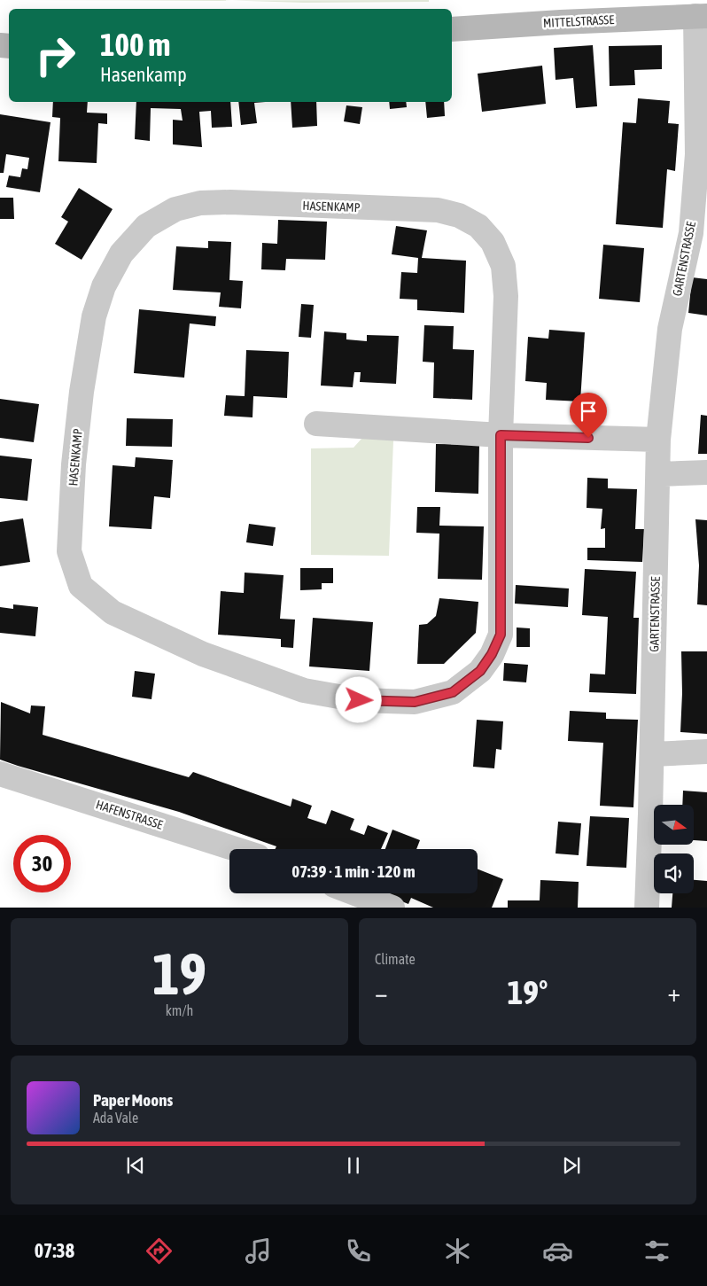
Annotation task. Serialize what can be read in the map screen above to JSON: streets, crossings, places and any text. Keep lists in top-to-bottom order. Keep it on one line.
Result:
{"streets":{"street":["MITTELSTRASSE","HASENKAMP","GARTENSTRASSE","HAFENSTRASSE"]},"crossings":[["MITTELSTRASSE","GARTENSTRASSE"]],"north":"right","page":{"turn":["100 m","Hasenkamp"],"limit":"30","trip":"07:39 · 1 min · 120 m","tile":[["19","km/h"],"Climate"],"heat":["−","19°","+"],"song":["Paper Moons","Ada Vale"],"tabs":"07:38"}}
